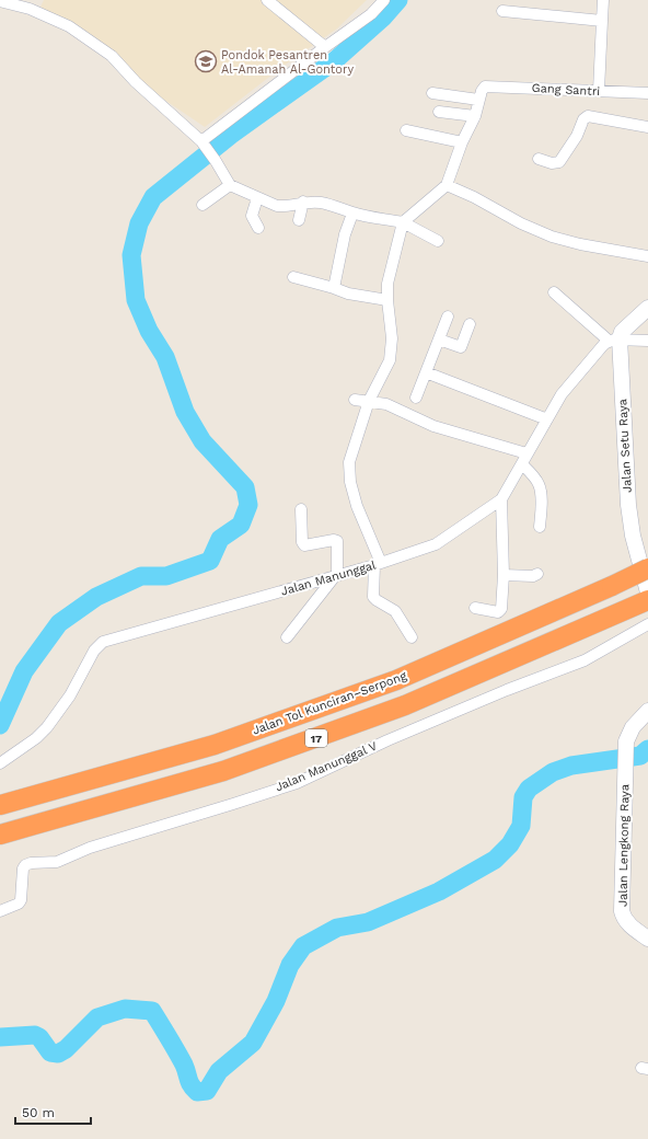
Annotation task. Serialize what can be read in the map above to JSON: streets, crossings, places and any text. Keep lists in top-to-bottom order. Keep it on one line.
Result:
{"streets":{"highway":["Jalan Tol Kunciran–Serpong","17"],"street":["Gang Santri","Jalan Setu Raya","Jalan Manunggal","Jalan Manunggal V","Jalan Lengkong Raya"]},"crossings":[["Jalan Setu Raya","Jalan Manunggal"]],"places":{"school or university":["Pondok Pesantren Al-Amanah Al-Gontory"]},"scale_bar":"50 m"}
